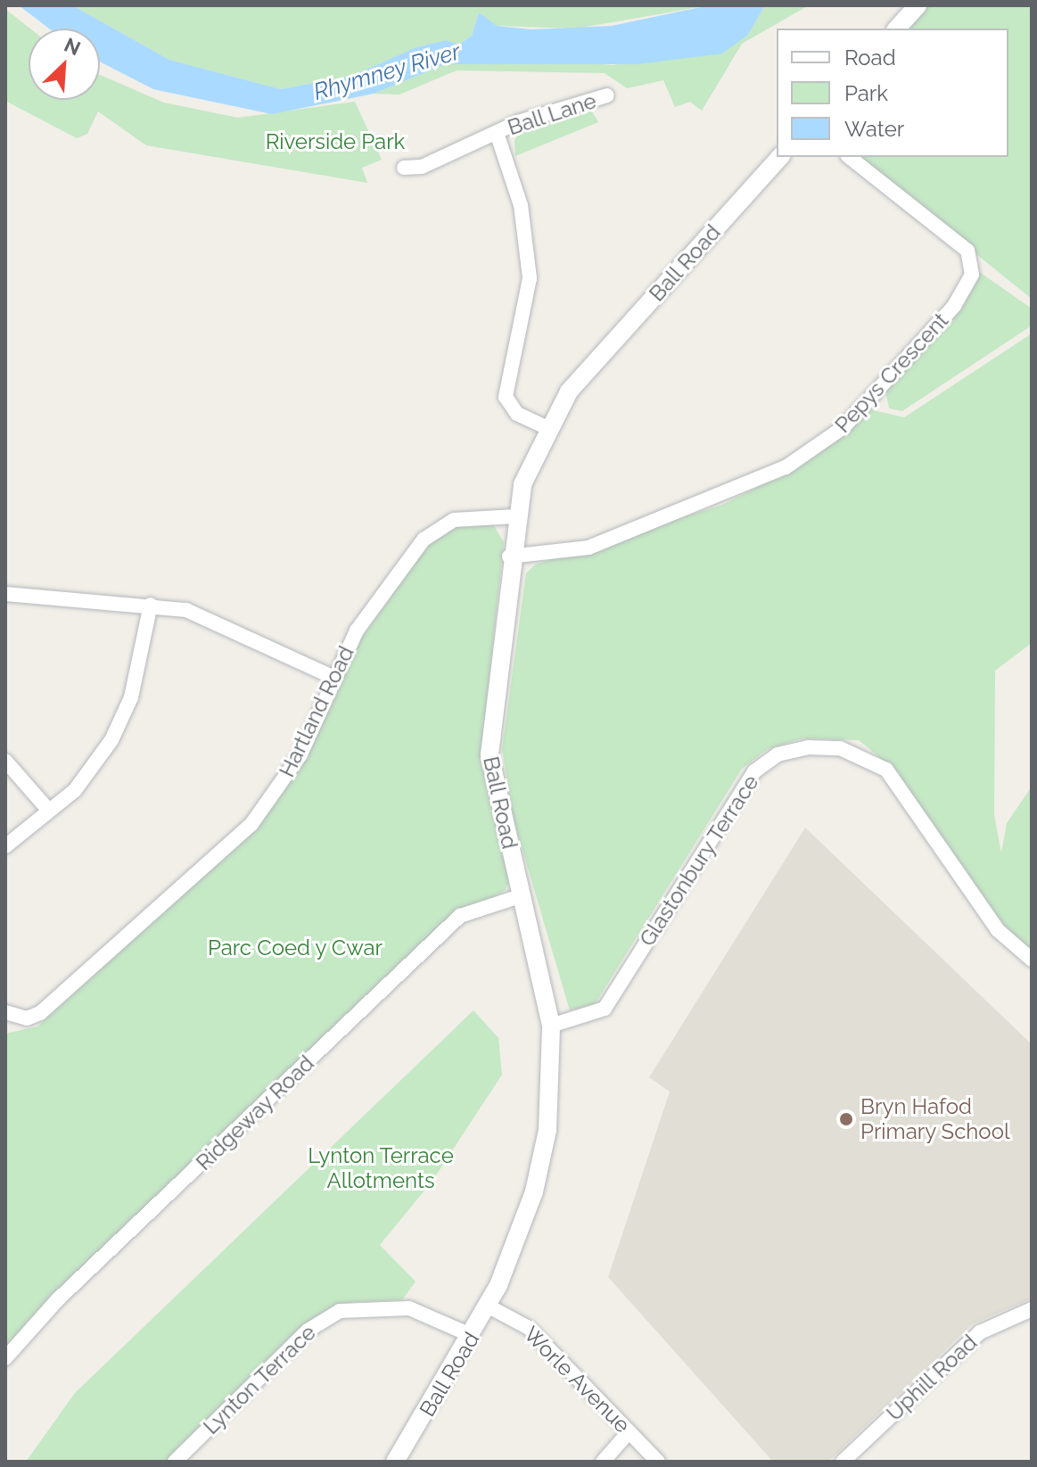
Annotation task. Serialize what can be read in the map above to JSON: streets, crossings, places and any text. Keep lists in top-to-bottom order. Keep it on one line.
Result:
{"streets":{"street":["Ball Lane","Ball Road","Pepys Crescent","Hartland Road","Glastonbury Terrace","Ridgeway Road","Uphill Road","Lynton Terrace","Worle Avenue"]},"crossings":[["Ball Lane","Ball Road"],["Ball Road","Pepys Crescent"],["Ball Road","Hartland Road"],["Ball Road","Glastonbury Terrace"],["Ball Road","Ridgeway Road"],["Ball Road","Lynton Terrace"],["Ball Road","Worle Avenue"]],"water":["Rhymney River"],"parks":["Riverside Park","Parc Coed y Cwar","Lynton Terrace Allotments"],"places":["Bryn Hafod Primary School"],"legend":["Road","Park","Water"],"north":"top right"}
